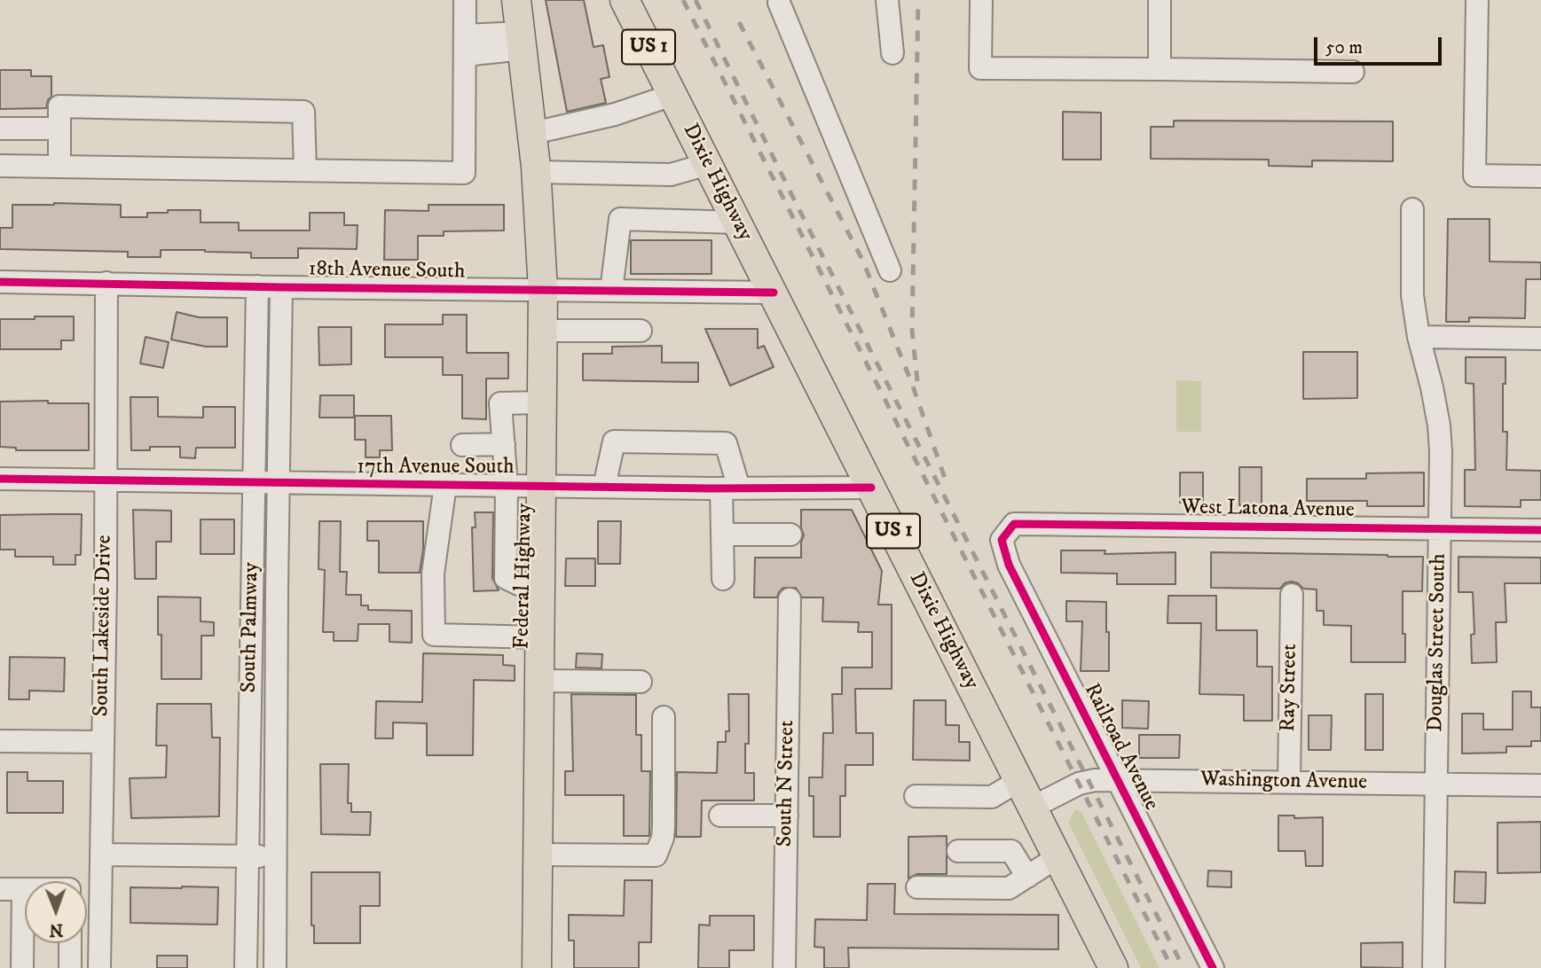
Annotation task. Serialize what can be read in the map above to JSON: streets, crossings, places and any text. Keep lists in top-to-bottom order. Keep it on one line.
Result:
{"streets":{"main road":["US 1","Dixie Highway","Federal Highway"],"street":["18th Avenue South","17th Avenue South","West Latona Avenue","South Lakeside Drive","South Palmway","Douglas Street South","Ray Street","Railroad Avenue","Washington Avenue","South N Street"]},"crossings":[["US 1","Dixie Highway"],["Dixie Highway","18th Avenue South"],["Dixie Highway","17th Avenue South"],["Dixie Highway","Washington Avenue"],["18th Avenue South","Federal Highway"],["18th Avenue South","South Lakeside Drive"],["18th Avenue South","South Palmway"],["17th Avenue South","Federal Highway"],["17th Avenue South","South Lakeside Drive"],["17th Avenue South","South Palmway"],["West Latona Avenue","Douglas Street South"],["West Latona Avenue","Railroad Avenue"],["Douglas Street South","Washington Avenue"],["Ray Street","Washington Avenue"],["Railroad Avenue","Washington Avenue"]],"scale_bar":"50 m","north":"bottom"}
